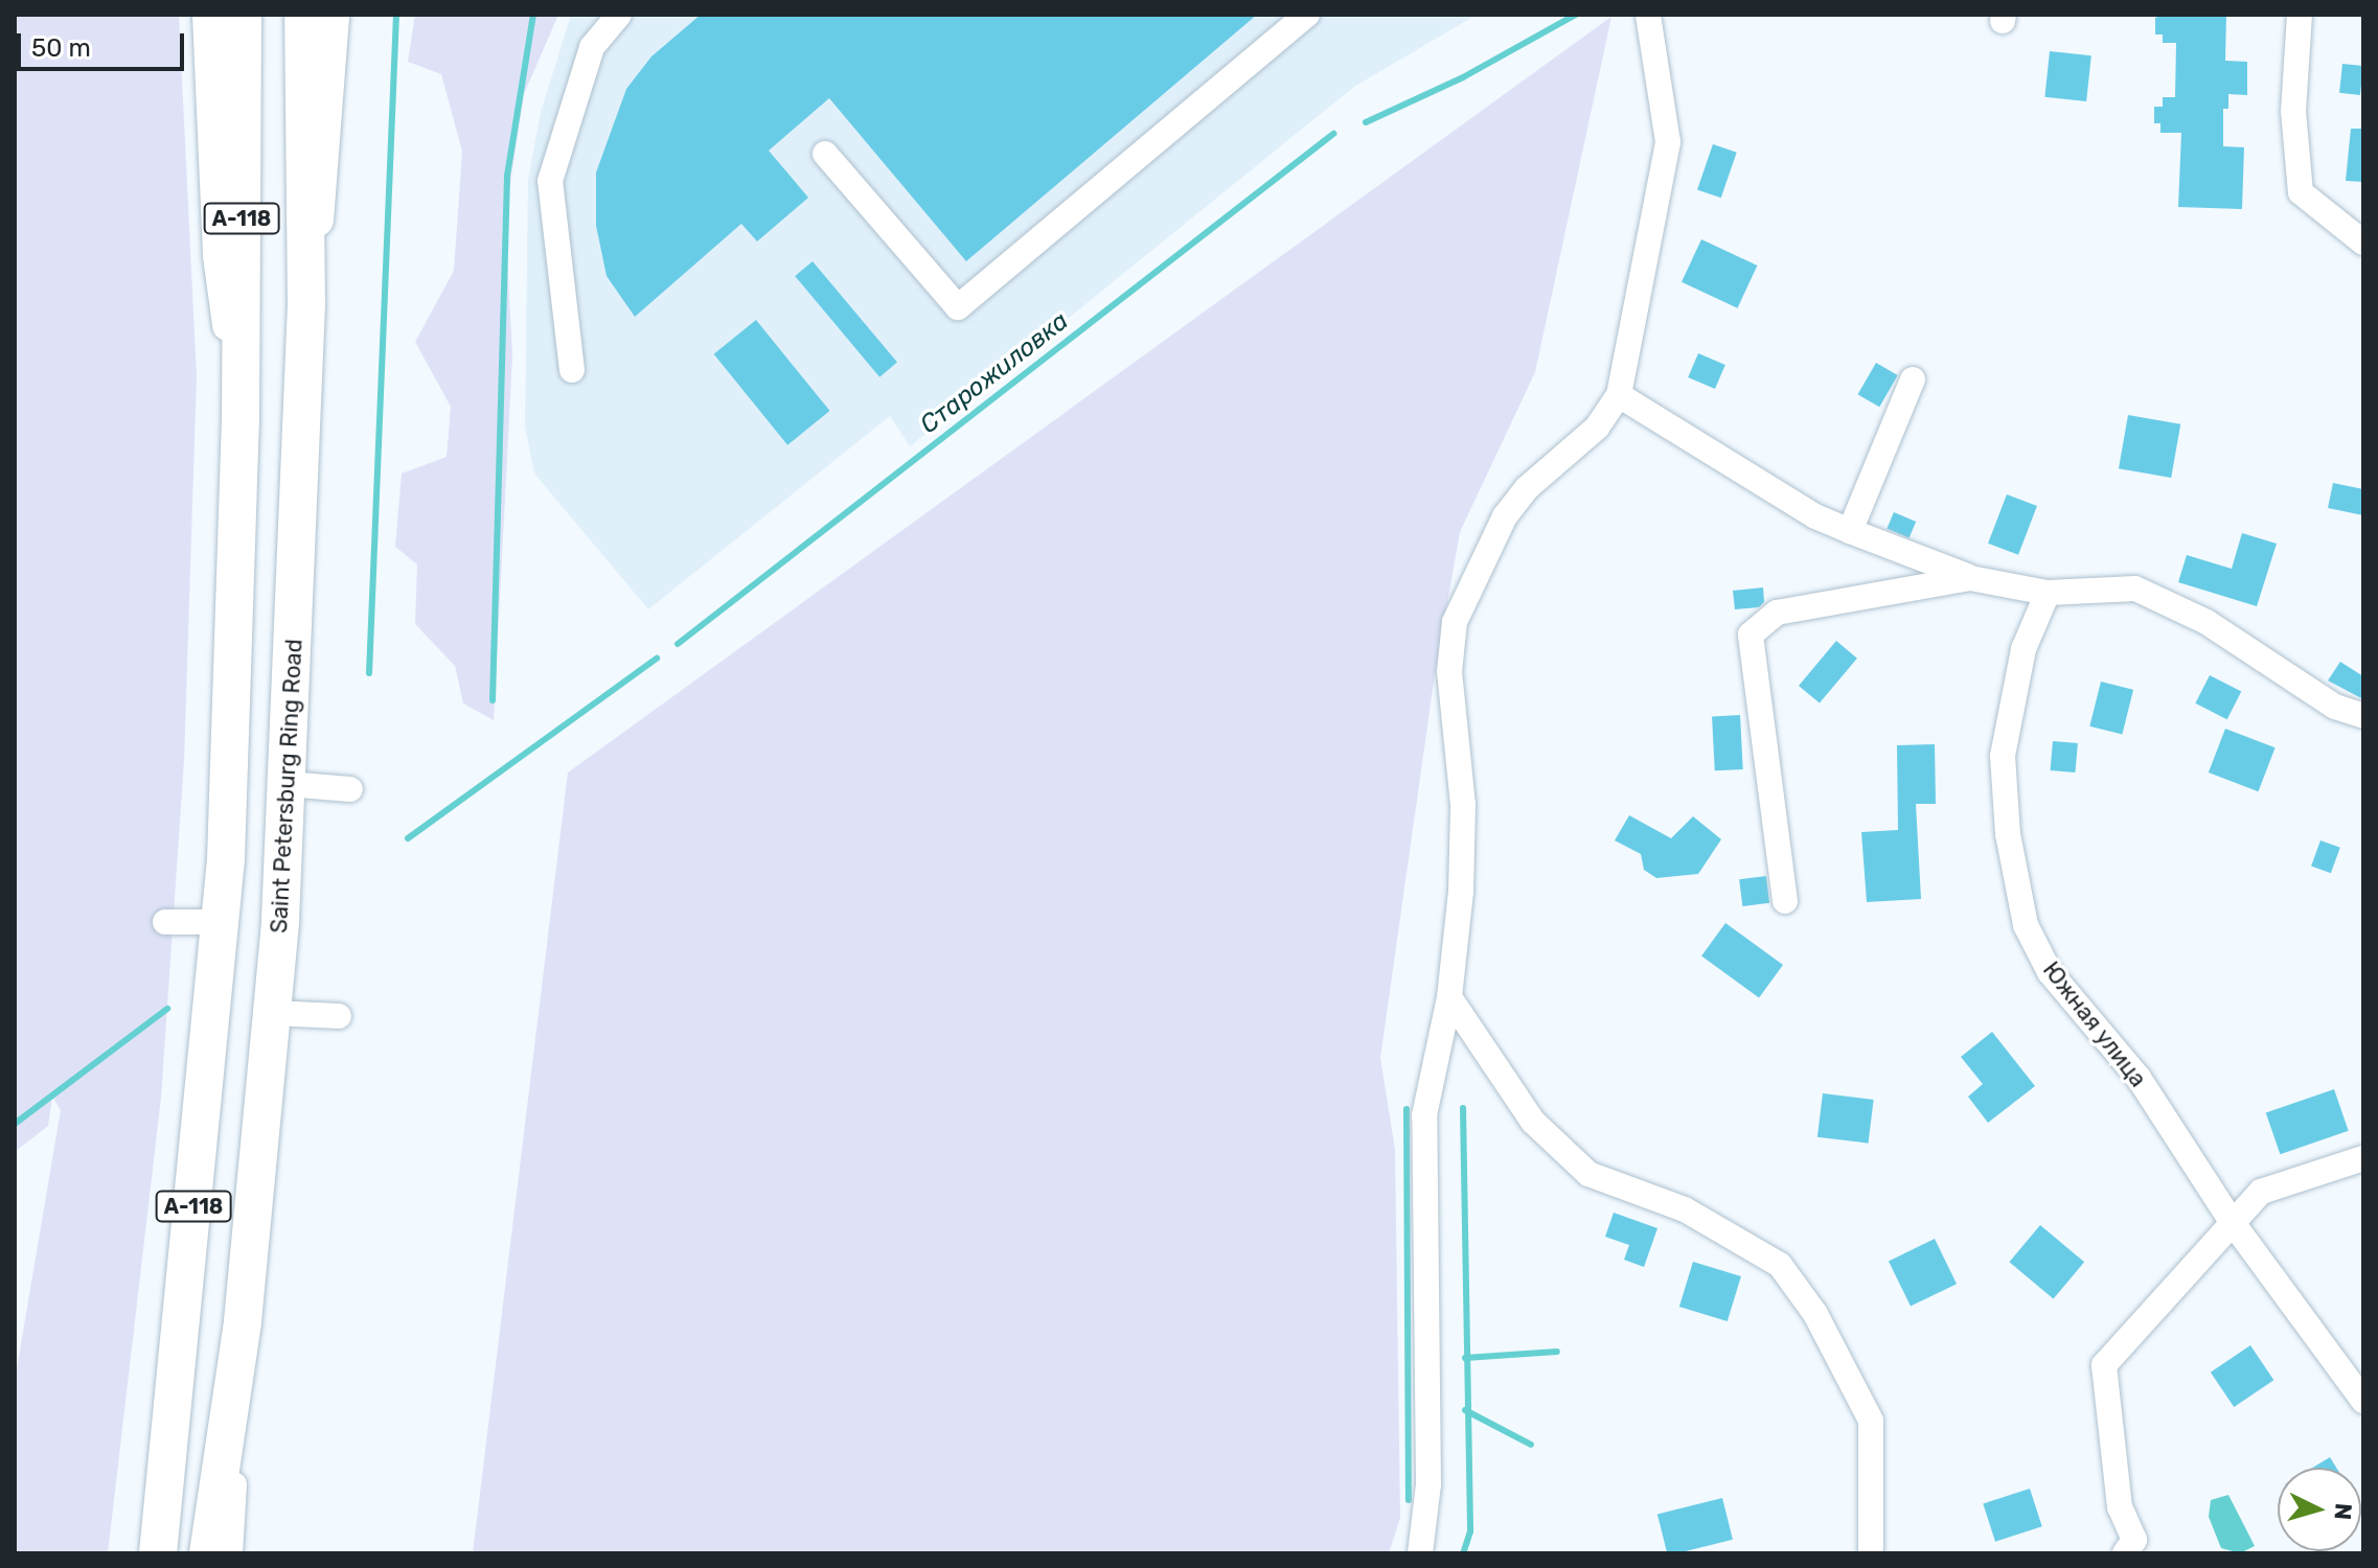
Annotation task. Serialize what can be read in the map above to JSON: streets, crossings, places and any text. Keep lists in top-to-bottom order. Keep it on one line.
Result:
{"streets":{"highway":["А-118","Saint Petersburg Ring Road"],"street":["Южная улица"]},"water":["Старожиловка"],"scale_bar":"50 m","north":"right"}
